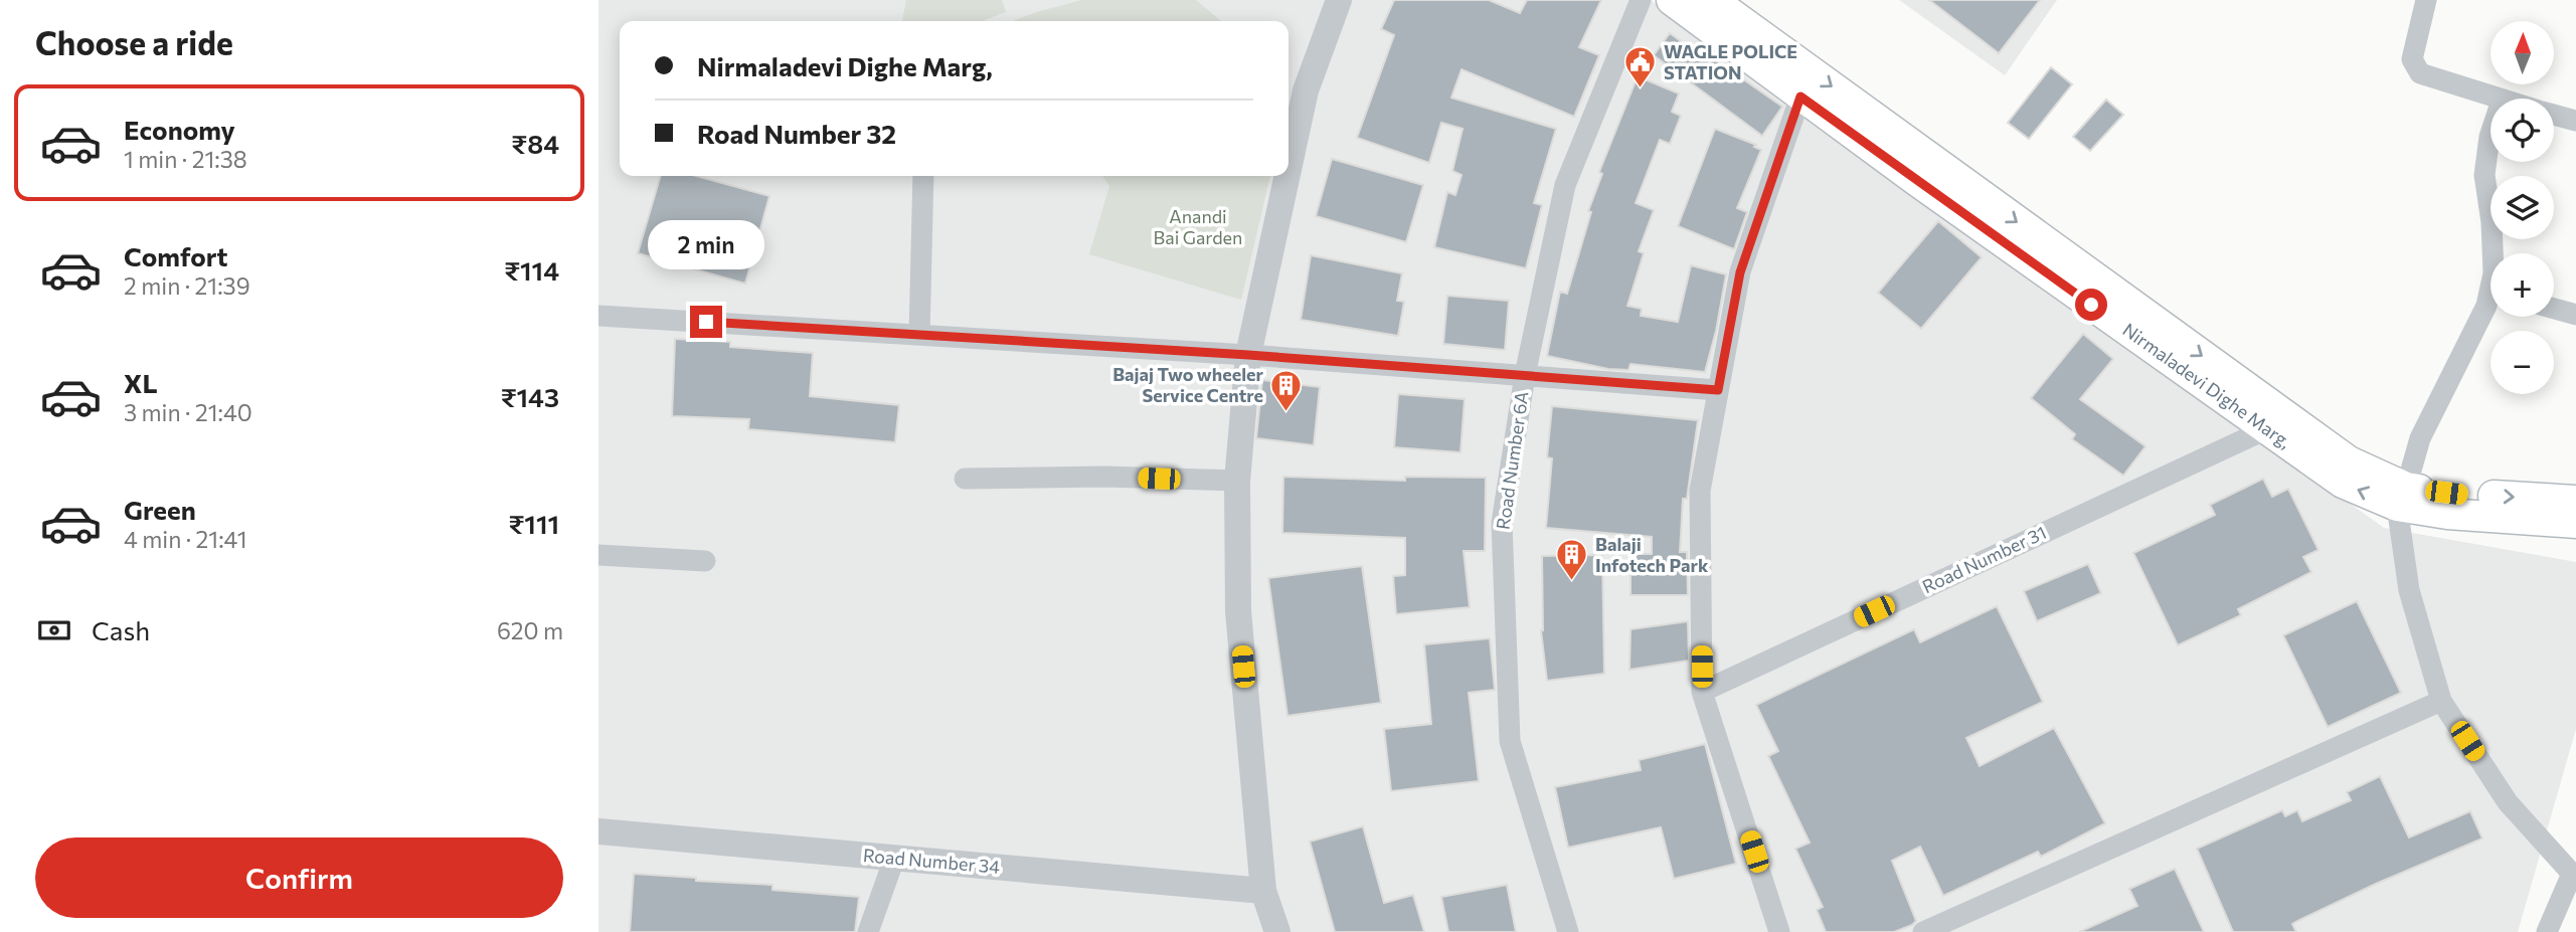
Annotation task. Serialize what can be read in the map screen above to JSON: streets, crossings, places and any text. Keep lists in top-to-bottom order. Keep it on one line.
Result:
{"streets":{"main road":["Nirmaladevi Dighe Marg,"],"street":["Road Number 6A","Road Number 31","Road Number 34"]},"crossings":[["Nirmaladevi Dighe Marg,","Road Number 31"]],"parks":["Anandi Bai Garden"],"places":{"public building":["WAGLE POLICE STATION"],"building":["Bajaj Two wheeler Service Centre","Balaji Infotech Park"]},"north":"top","page":{"heading":"Choose a ride","map_buttons":["+","−"],"banner":["Nirmaladevi Dighe Marg,","Road Number 32"],"list":[{"name":"Economy","note":"1 min · 21:38","value":"₹84"},{"name":"Comfort","note":"2 min · 21:39","value":"₹114"},{"name":"XL","note":"3 min · 21:40","value":"₹143"},{"name":"Green","note":"4 min · 21:41","value":"₹111"}],"bubble":"2 min","pay":["Cash","620 m"],"buttons":"Confirm"}}
